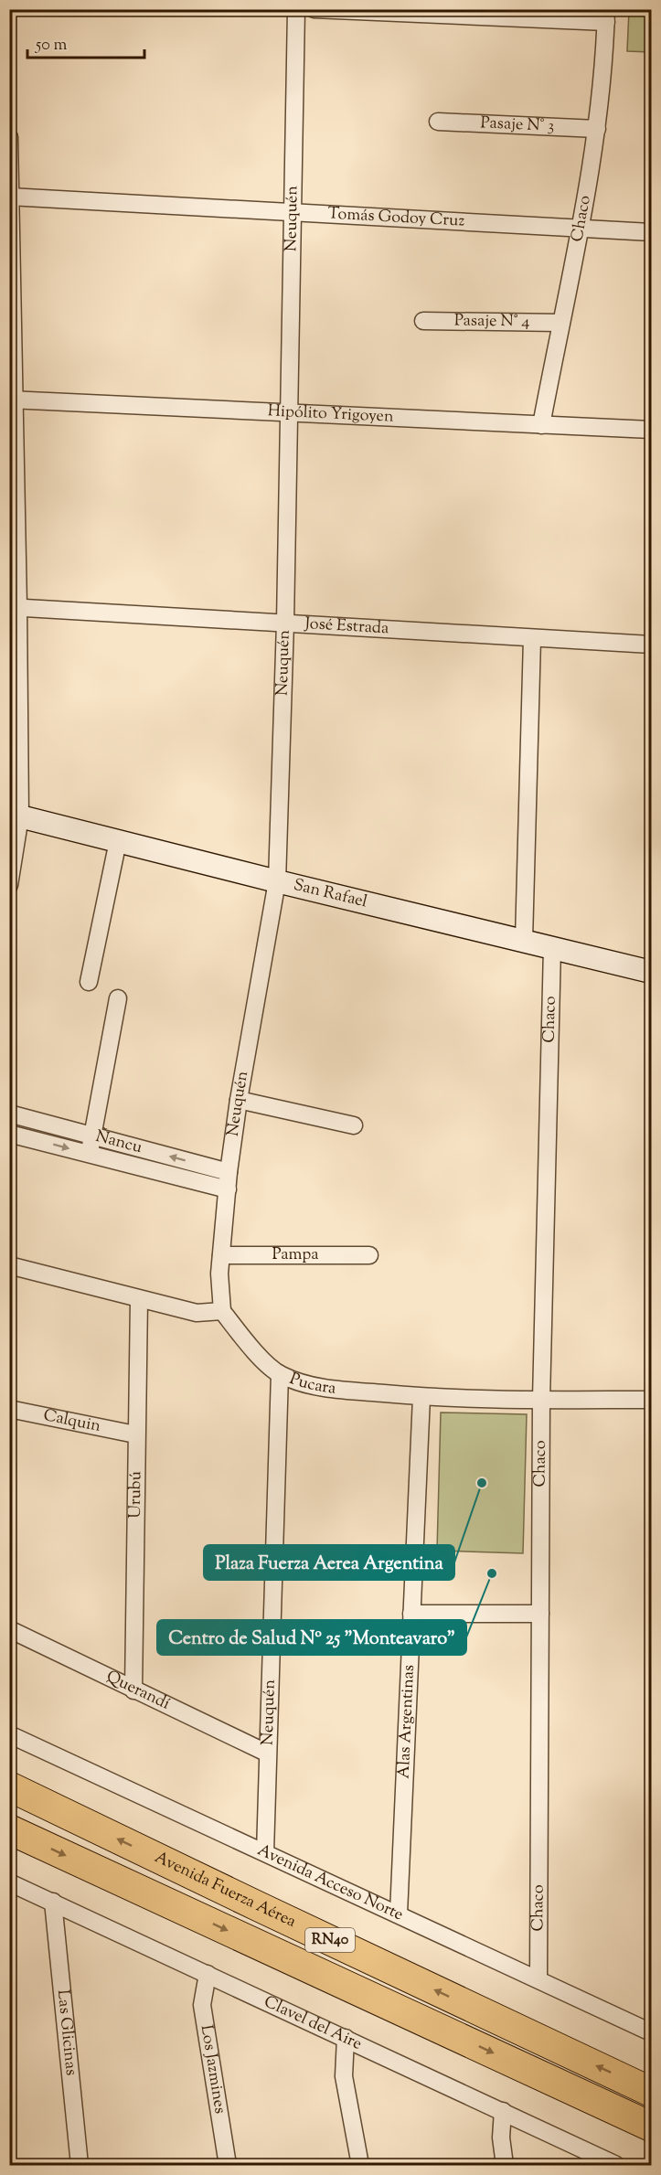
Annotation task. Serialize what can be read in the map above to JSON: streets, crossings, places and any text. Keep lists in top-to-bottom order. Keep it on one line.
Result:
{"streets":{"highway":["Avenida Fuerza Aérea","RN40"],"street":["Pasaje N° 3","Neuquén","Tomás Godoy Cruz","Chaco","Pasaje N° 4","Hipólito Yrigoyen","José Estrada","San Rafael","Ñancu","Pampa","Pucara","Calquin","Urubú","Querandí","Alas Argentinas","Avenida Acceso Norte","Clavel del Aire","Las Glicinas","Los Jazmines"]},"crossings":[["Pasaje N° 3","Chaco"],["Neuquén","Tomás Godoy Cruz"],["Neuquén","Hipólito Yrigoyen"],["Neuquén","José Estrada"],["Neuquén","San Rafael"],["Neuquén","Ñancu"],["Neuquén","Pampa"],["Neuquén","Pucara"],["Neuquén","Querandí"],["Neuquén","Avenida Acceso Norte"],["Tomás Godoy Cruz","Chaco"],["Chaco","Pasaje N° 4"],["Chaco","Hipólito Yrigoyen"],["Chaco","San Rafael"],["Chaco","Pucara"],["Chaco","Avenida Acceso Norte"],["Pucara","Alas Argentinas"],["Calquin","Urubú"],["Urubú","Querandí"],["Alas Argentinas","Avenida Acceso Norte"],["Clavel del Aire","Las Glicinas"],["Clavel del Aire","Los Jazmines"]],"places":["Plaza Fuerza Aerea Argentina","Centro de Salud Nº 25 \"Monteavaro\""],"scale_bar":"50 m"}
